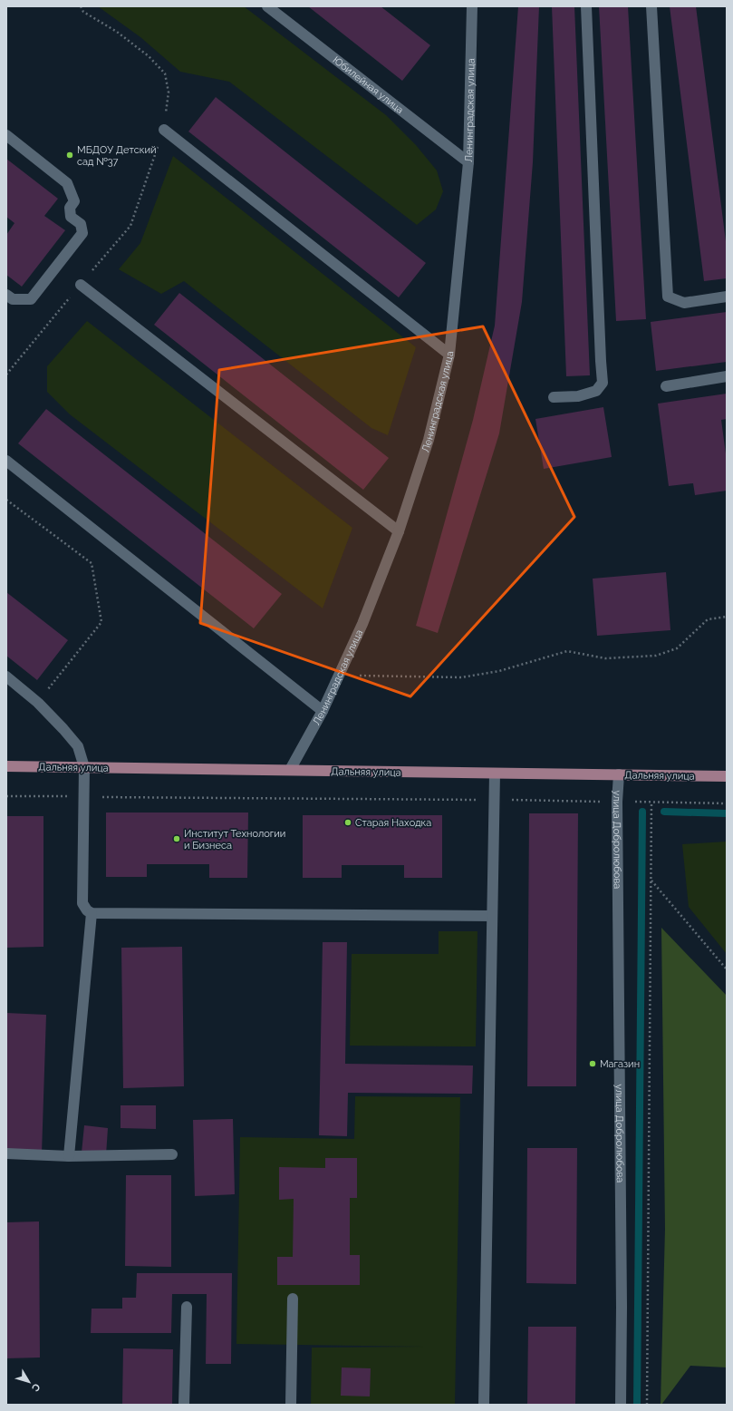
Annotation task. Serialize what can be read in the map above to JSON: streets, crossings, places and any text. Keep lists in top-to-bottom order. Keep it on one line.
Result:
{"streets":{"main road":["Дальняя улица"],"street":["Юбилейная улица","Ленинградская улица","улица Добролюбова"]},"crossings":[["Юбилейная улица","Ленинградская улица"],["Ленинградская улица","Дальняя улица"],["Дальняя улица","улица Добролюбова"]],"places":["МБДОУ Детский сад №37","Старая Находка","Институт Технологии и Бизнеса","Магазин"],"north":"bottom right"}
